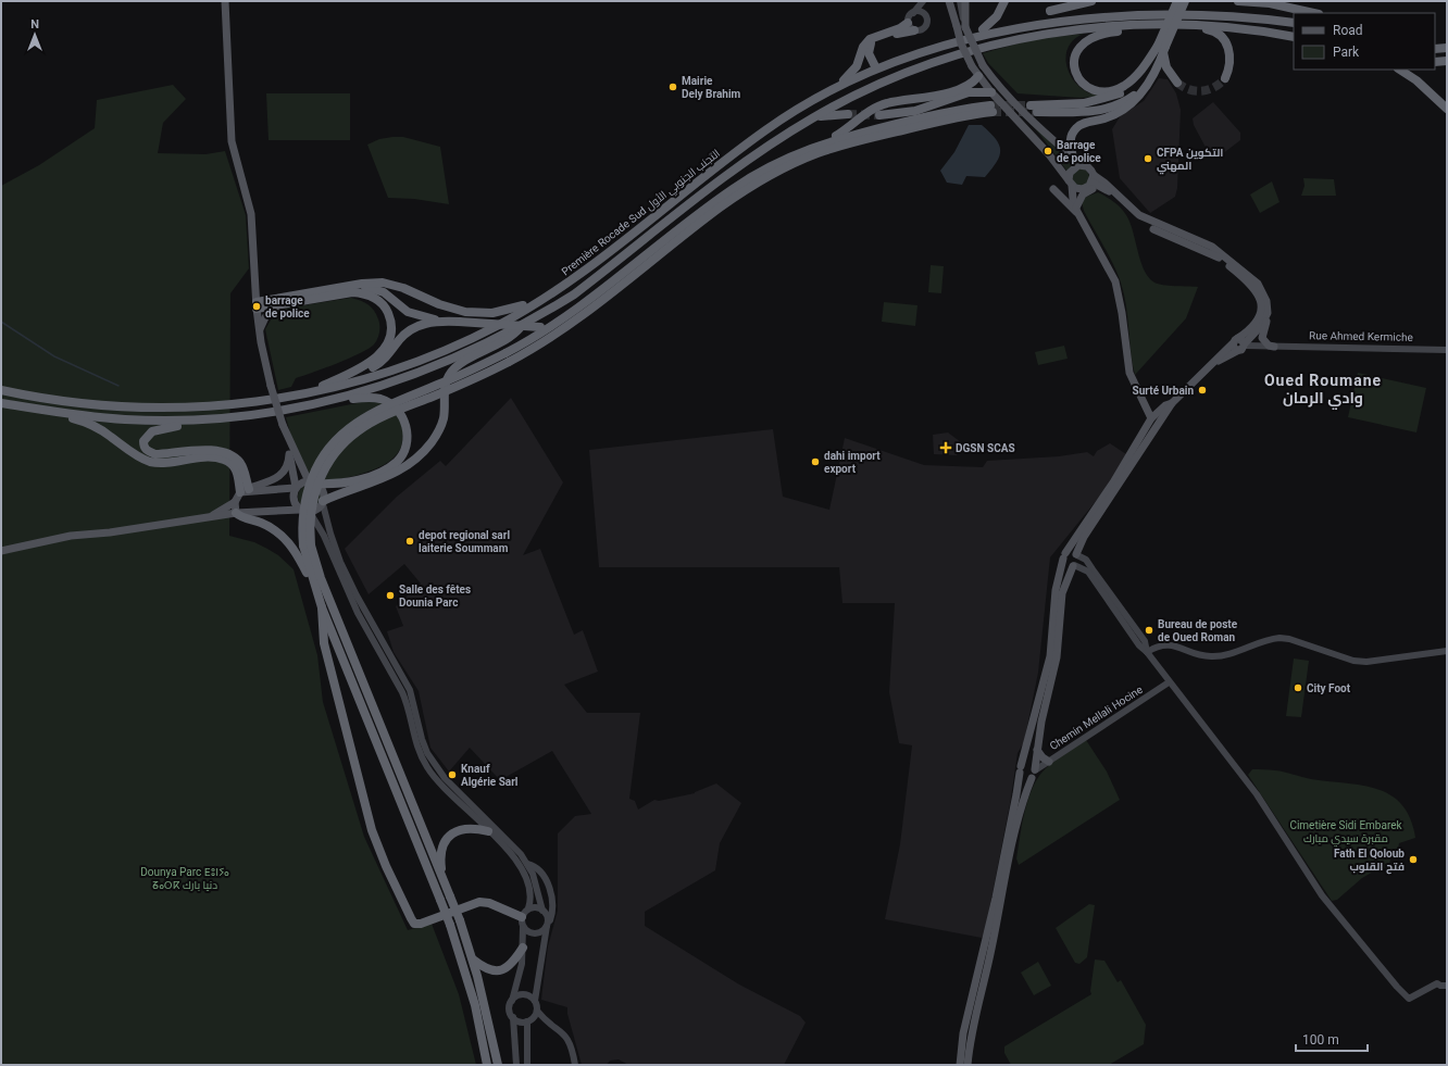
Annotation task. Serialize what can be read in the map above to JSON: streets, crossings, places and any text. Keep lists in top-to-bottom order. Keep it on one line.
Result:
{"streets":{"highway":["Première Rocade Sud التجنب الجنوبي الأول"],"main road":["Rue Ahmed Kermiche","Chemin Mellali Hocine"]},"districts":["Oued Roumane وادي الرمان"],"parks":["Cimetière Sidi Embarek مقبرة سيدي مبارك","Dounya Parc ⴹⵓⵏⵢⴰ ⵒⴰⵔⴽ دنيا بارك"],"places":{"other":["Mairie Dely Brahim","Barrage de police","CFPA التكوين المهني","barrage de police","Surté Urbain","dahi import export","depot regional sarl laiterie Soummam","Salle des fêtes Dounia Parc","Bureau de poste de Oued Roman","City Foot","Knauf Algérie Sarl","Fath El Qoloub فتح القلوب"],"health":["DGSN SCAS"]},"legend":["Road","Park"],"scale_bar":"100 m","north":"top"}
